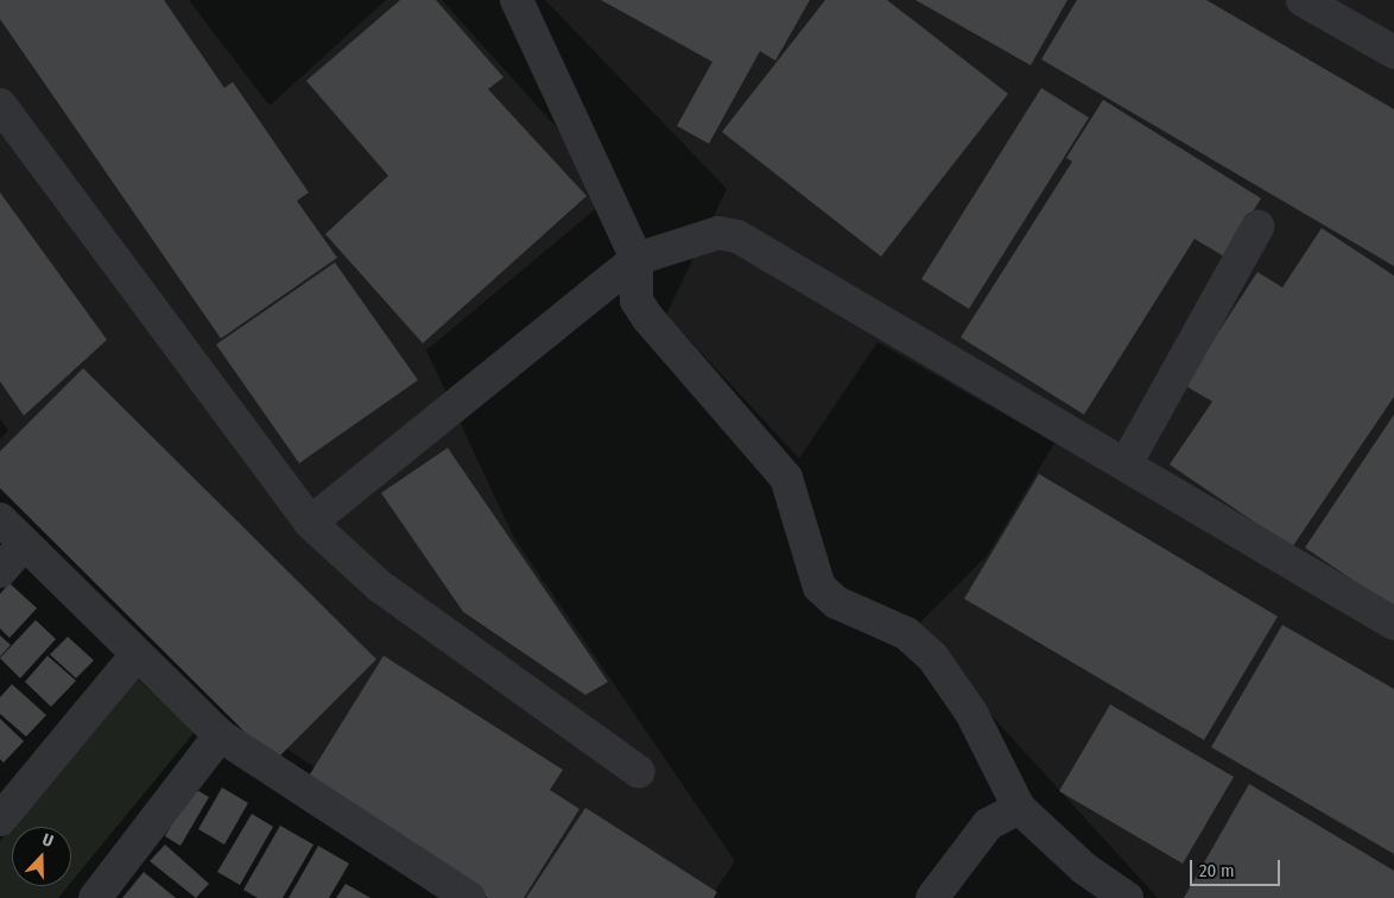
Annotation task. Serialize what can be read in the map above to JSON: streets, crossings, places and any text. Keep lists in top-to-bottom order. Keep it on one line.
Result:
{"scale_bar":"20 m","north":"top"}
